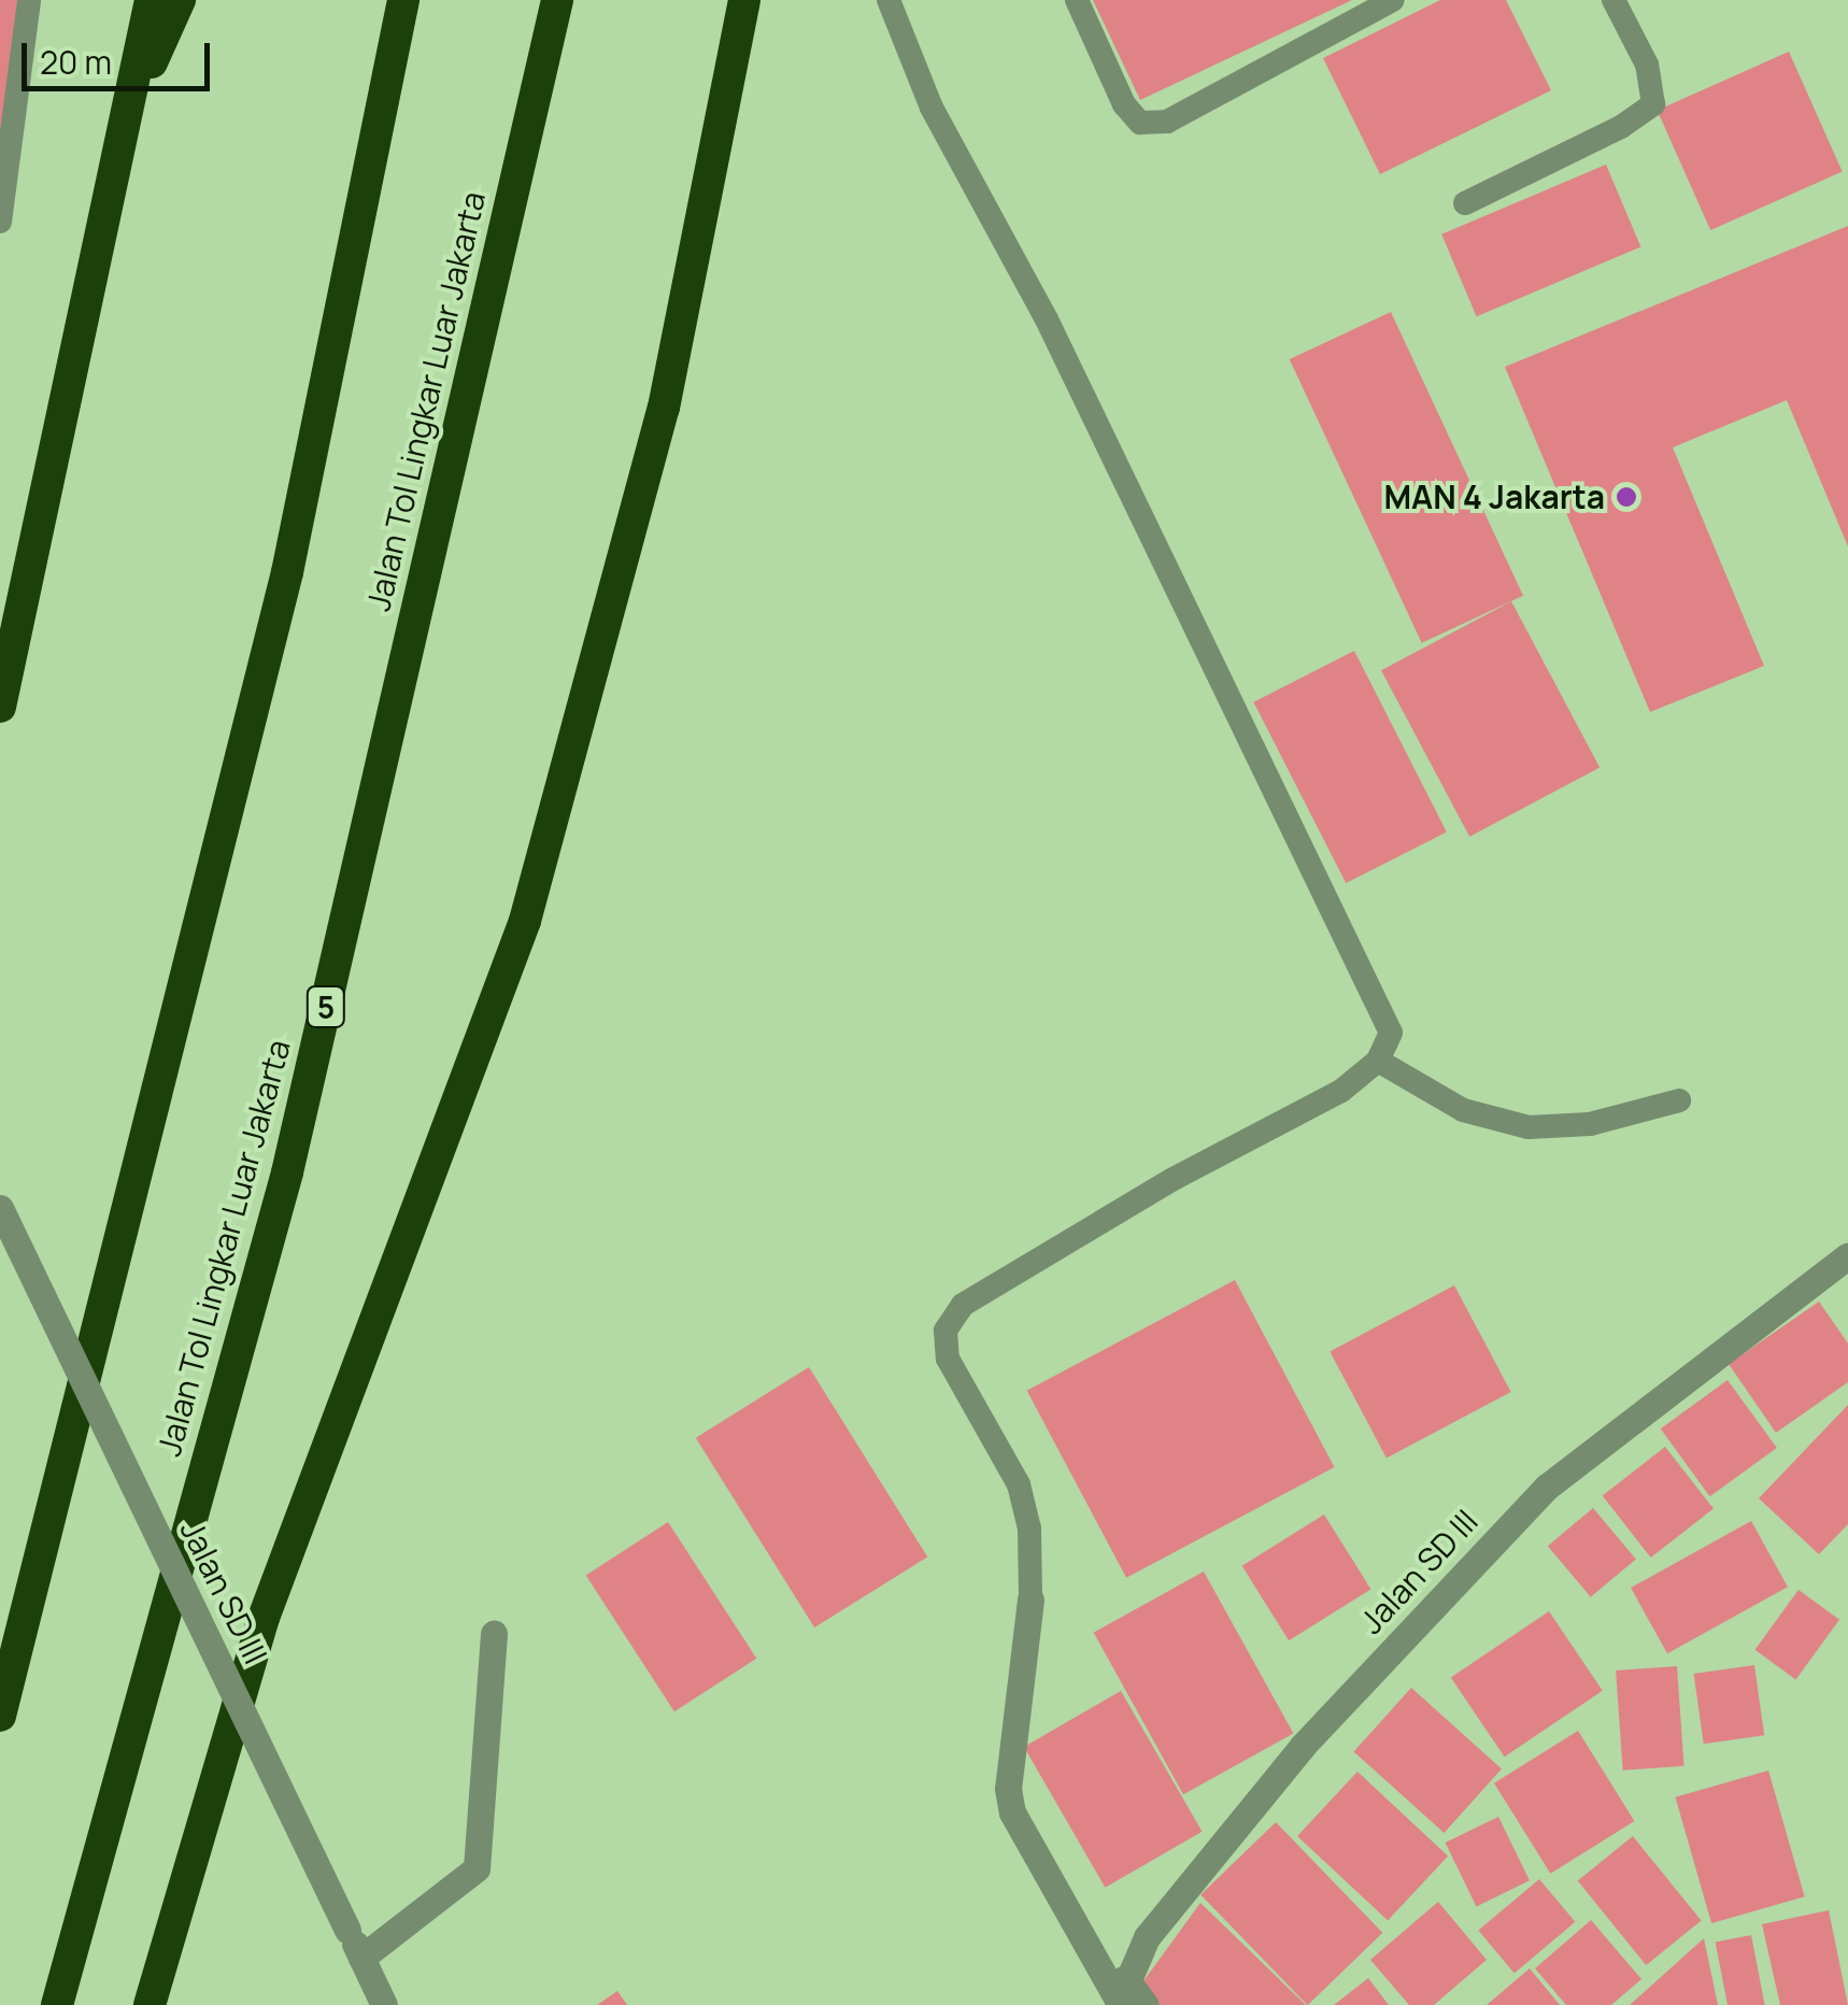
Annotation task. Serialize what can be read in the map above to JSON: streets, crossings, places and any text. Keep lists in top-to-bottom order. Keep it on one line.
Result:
{"streets":{"highway":["Jalan Tol Lingkar Luar Jakarta","5"],"street":["Jalan SD III"]},"places":["MAN 4 Jakarta"],"scale_bar":"20 m"}
